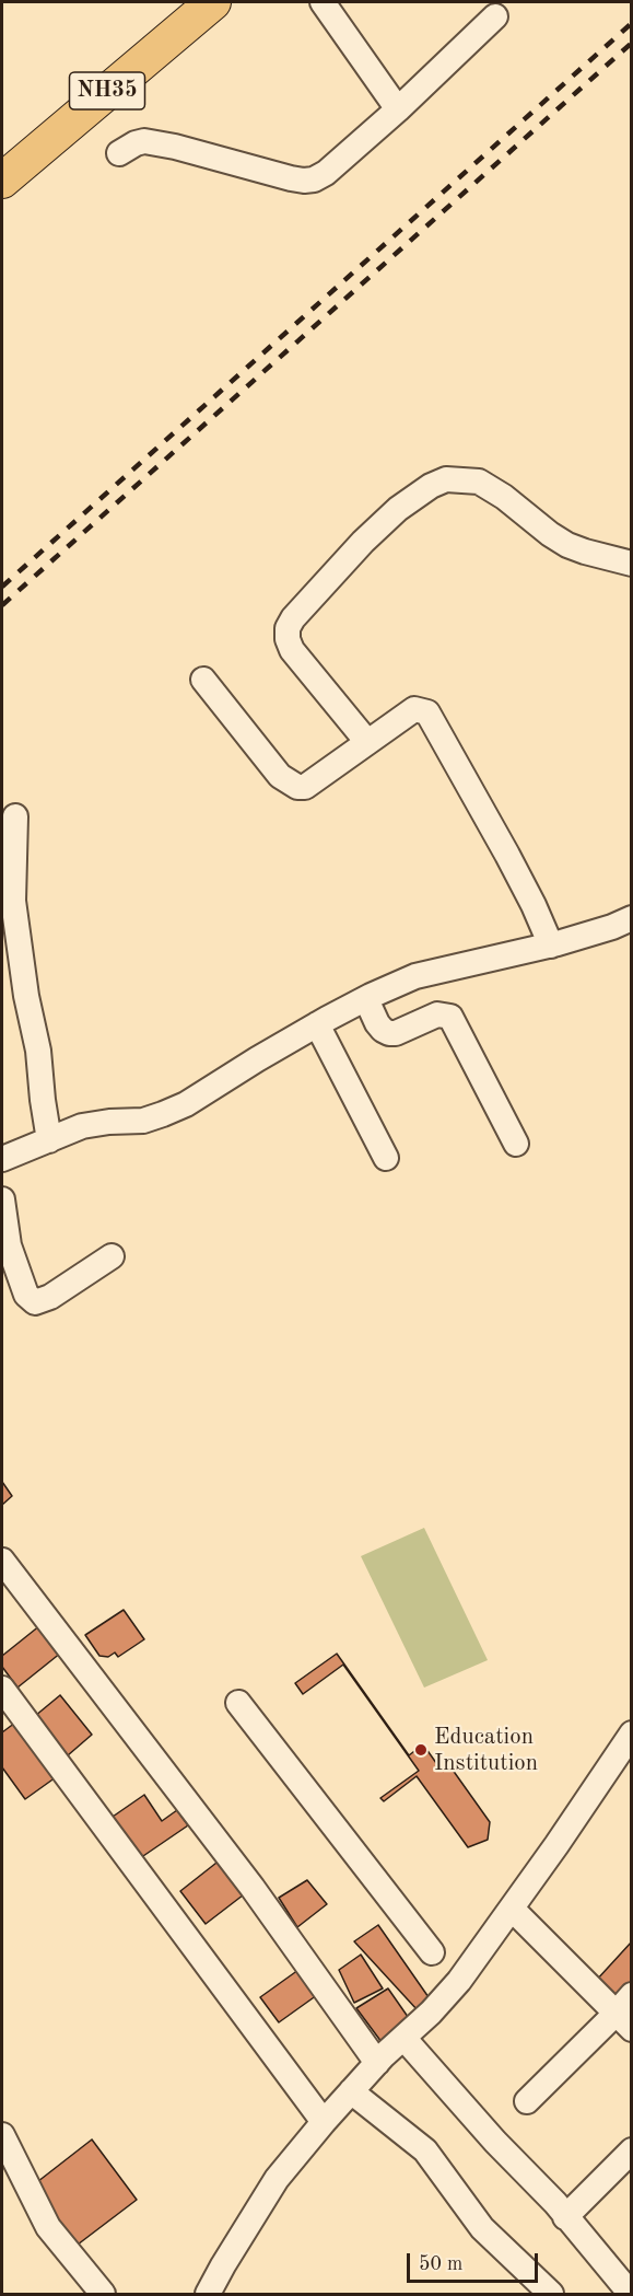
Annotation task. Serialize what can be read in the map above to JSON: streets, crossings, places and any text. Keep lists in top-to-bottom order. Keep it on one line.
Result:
{"streets":{"highway":["NH35"]},"places":["Education Institution"],"scale_bar":"50 m"}
